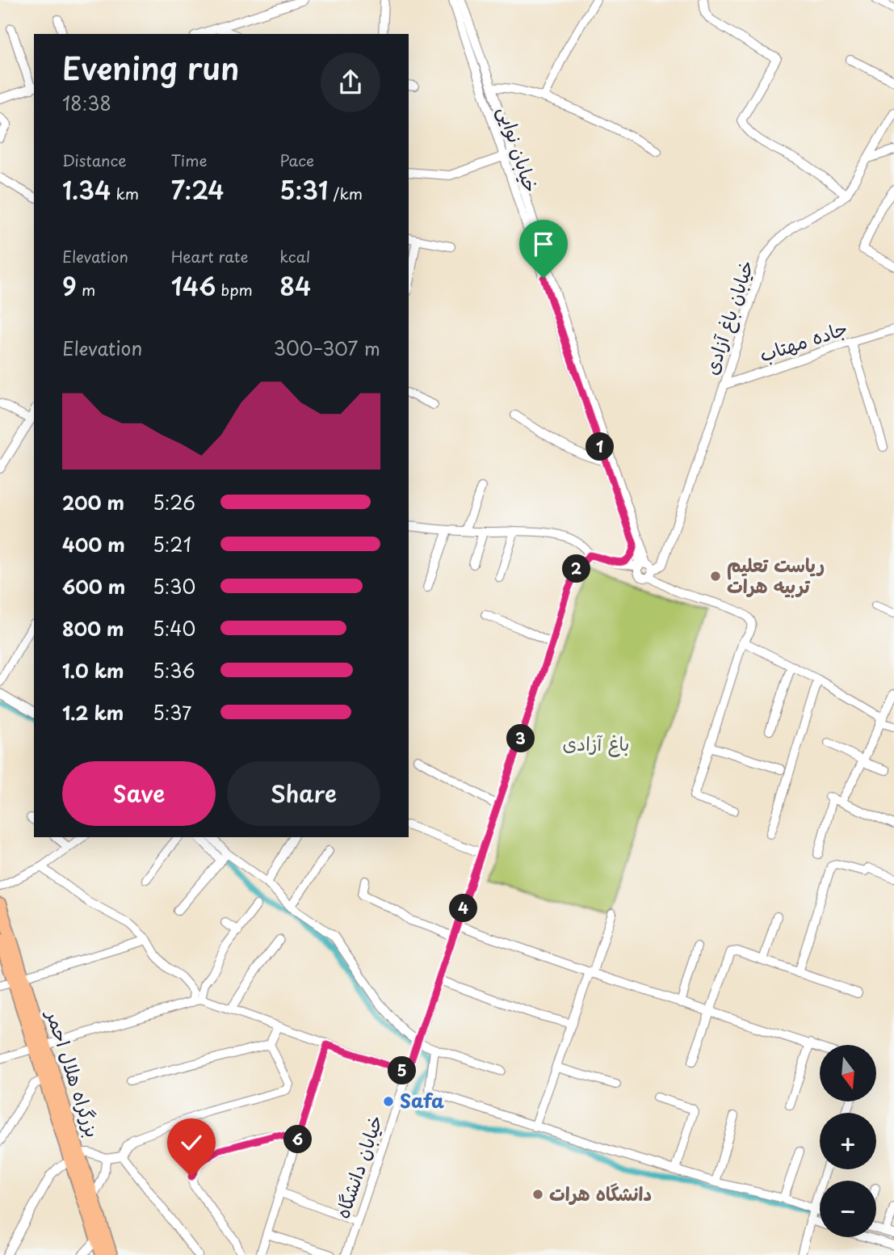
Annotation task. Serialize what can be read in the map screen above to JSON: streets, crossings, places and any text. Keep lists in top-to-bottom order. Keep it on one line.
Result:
{"streets":{"highway":["بزرگراه هلال احمر"],"street":["خیابان نوایی","خیابان باغ آزادی","جاده مهتاب","خیابان دانشگاه"]},"crossings":[["خیابان باغ آزادی","جاده مهتاب"]],"parks":["باغ آزادی"],"places":["ریاست تعلیم تربیه هرات","Safa","دانشگاه هرات"],"north":"bottom","page":{"heading":["Evening run","18:38"],"stats":[["Distance","1.34 km"],["Time","7:24"],["Pace","5:31 /km"],["Elevation","9 m"],["Heart rate","146 bpm"],["kcal","84"]],"chart":["Elevation","300–307 m"],"pins":["1","2","3","4","5","6"],"list":[{"name":"200 m","note":"5:26"},{"name":"400 m","note":"5:21"},{"name":"600 m","note":"5:30"},{"name":"800 m","note":"5:40"},{"name":"1.0 km","note":"5:36"},{"name":"1.2 km","note":"5:37"}],"buttons":["Save","Share"],"map_buttons":["+","−"]}}
